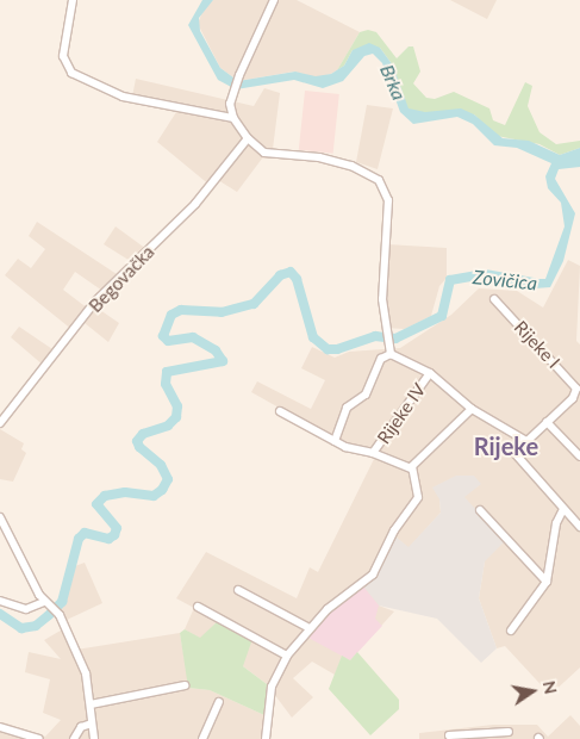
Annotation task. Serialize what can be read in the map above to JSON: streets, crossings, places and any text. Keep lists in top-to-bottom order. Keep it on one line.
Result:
{"streets":{"street":["Begovačka","Rijeke I","Rijeke IV"]},"districts":["Rijeke"],"water":["Brka","Zovičica"],"north":"right"}
